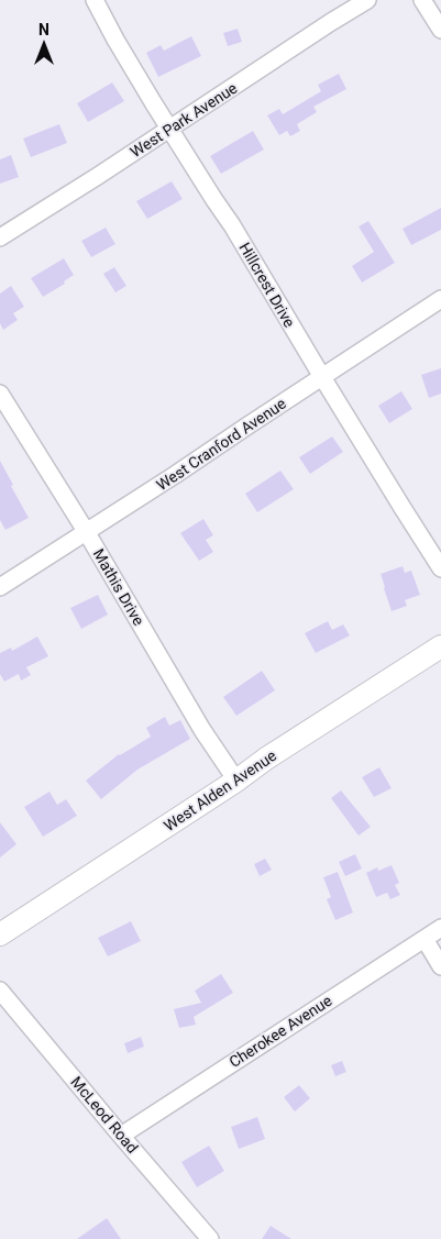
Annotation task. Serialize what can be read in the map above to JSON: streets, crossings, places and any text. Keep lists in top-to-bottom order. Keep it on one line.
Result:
{"streets":{"street":["West Park Avenue","Hillcrest Drive","West Cranford Avenue","Mathis Drive","West Alden Avenue","Cherokee Avenue","McLeod Road"]},"crossings":[["West Park Avenue","Hillcrest Drive"],["Hillcrest Drive","West Cranford Avenue"],["West Cranford Avenue","Mathis Drive"],["Mathis Drive","West Alden Avenue"],["Cherokee Avenue","McLeod Road"]],"north":"top"}
